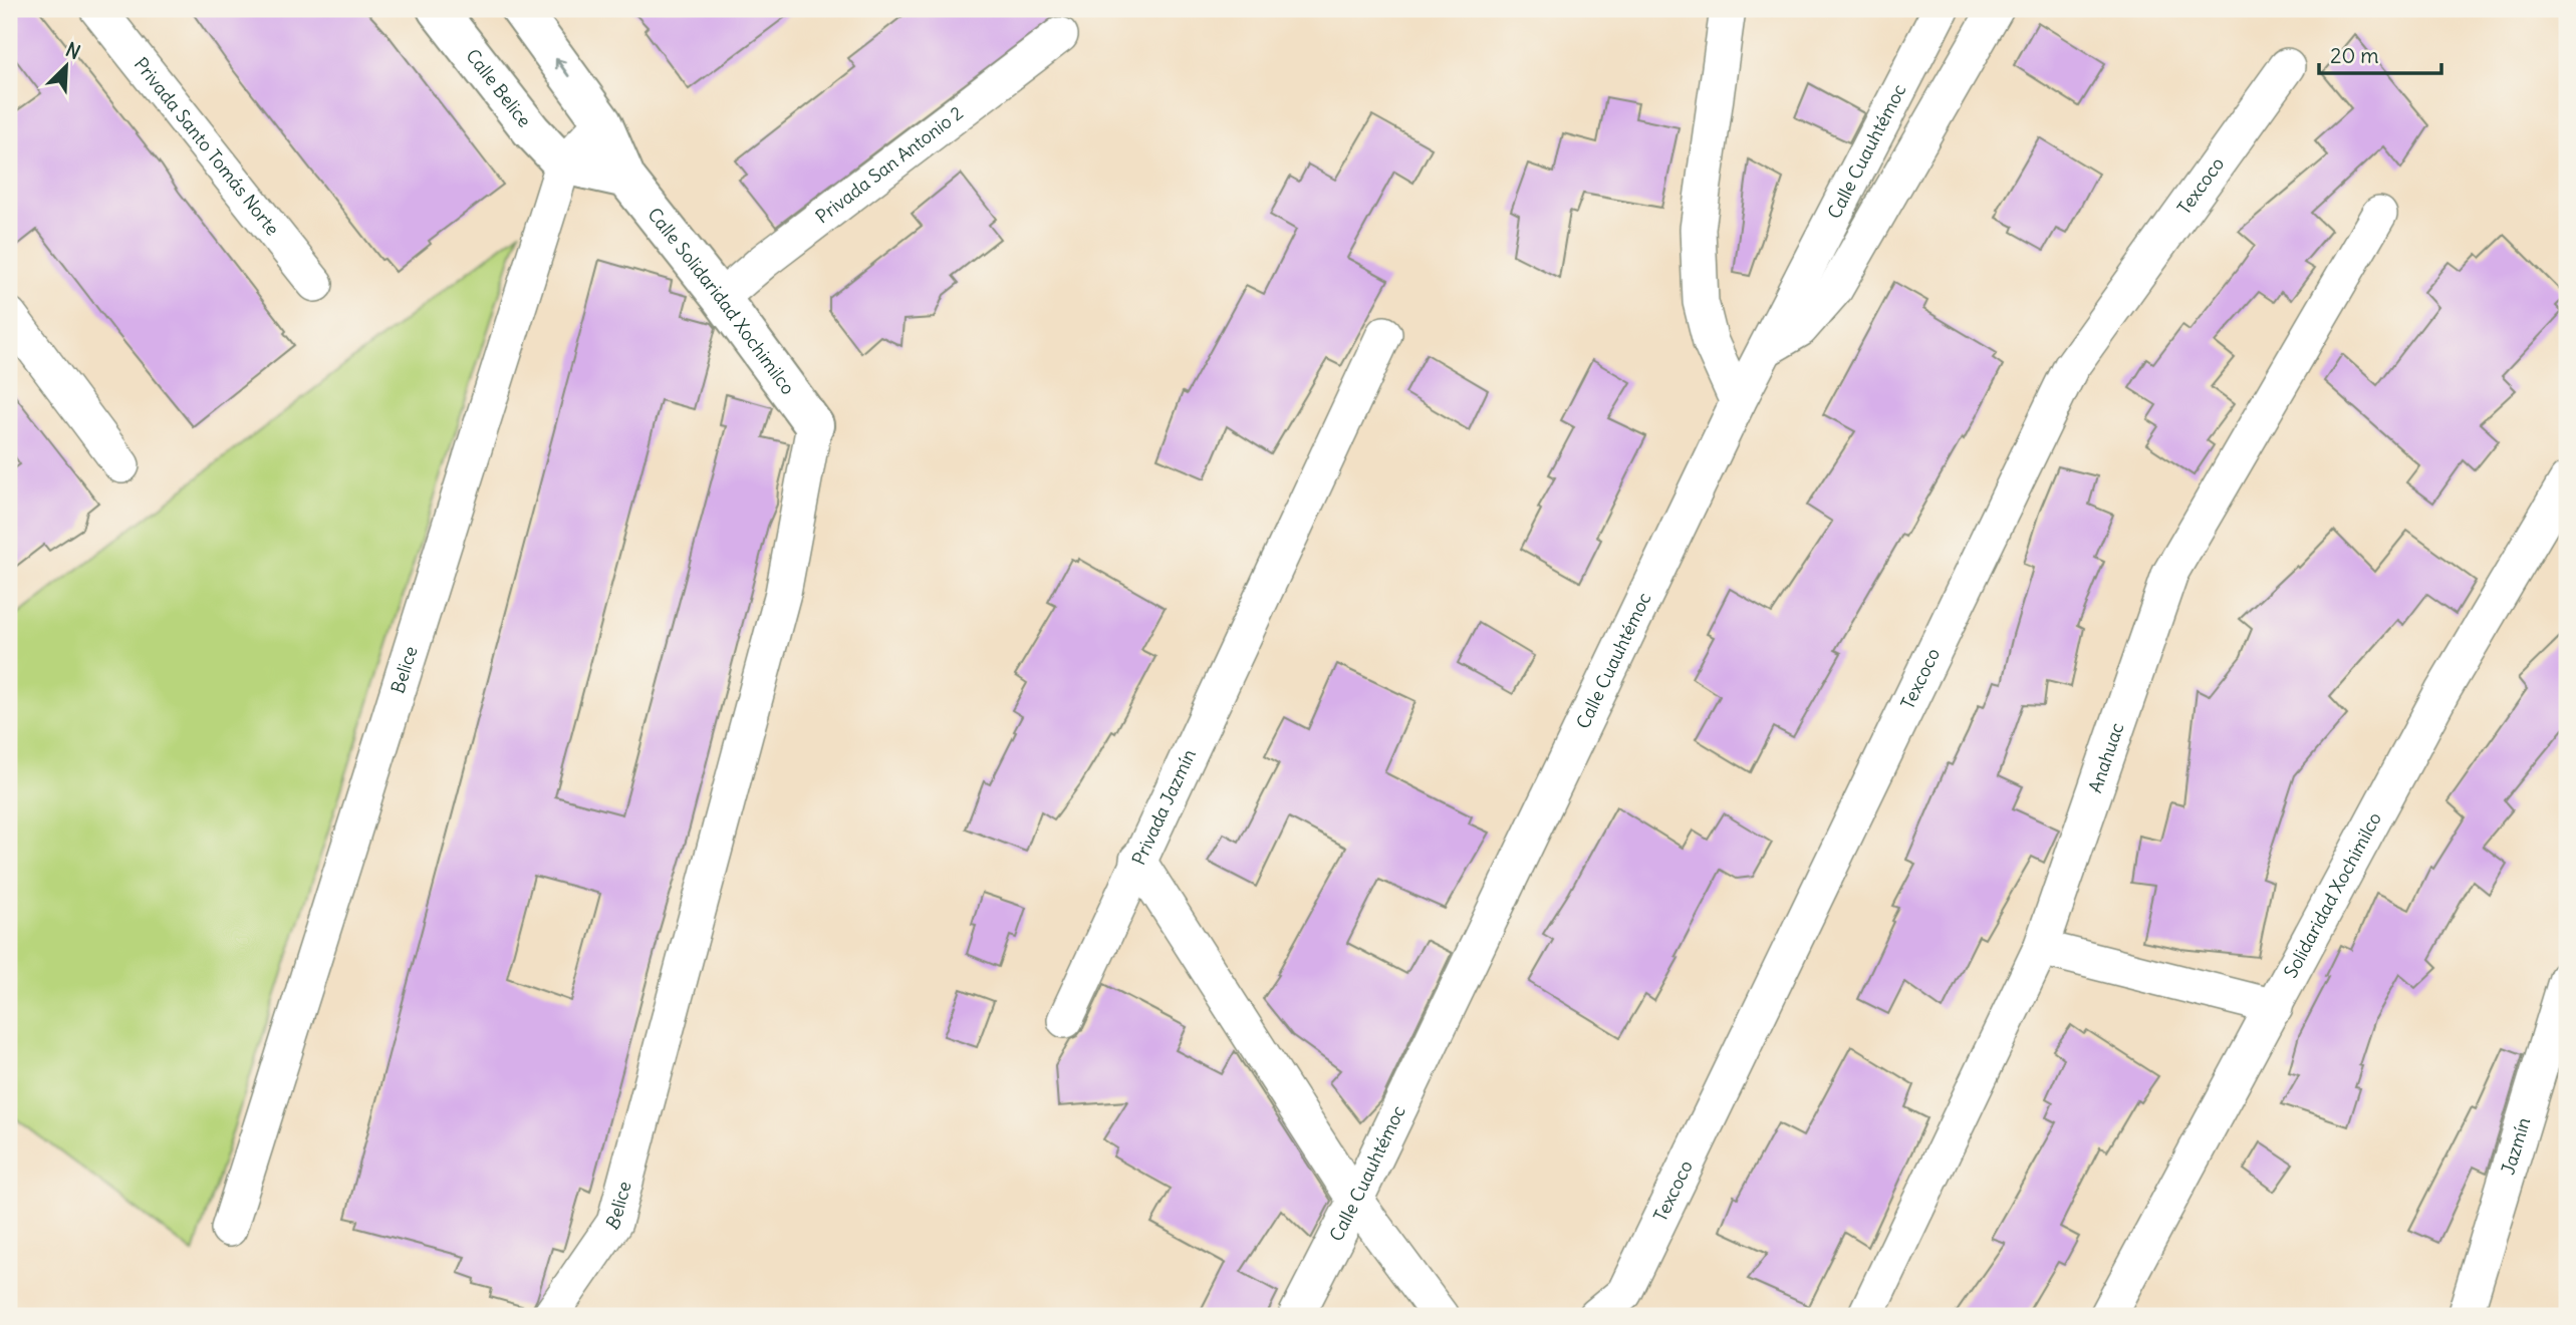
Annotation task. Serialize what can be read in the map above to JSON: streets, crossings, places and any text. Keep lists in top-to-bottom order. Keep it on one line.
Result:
{"streets":{"street":["Calle Belice","Privada Santo Tomás Norte","Calle Cuauhtémoc","Privada San Antonio 2","Texcoco","Calle Solidaridad Xochimilco","Belice","Anahuac","Privada Jazmín","Solidaridad Xochimilco","Jazmín"]},"crossings":[["Calle Belice","Belice"],["Calle Cuauhtémoc","Privada Jazmín"],["Privada San Antonio 2","Calle Solidaridad Xochimilco"],["Calle Solidaridad Xochimilco","Belice"]],"scale_bar":"20 m","north":"top right"}
